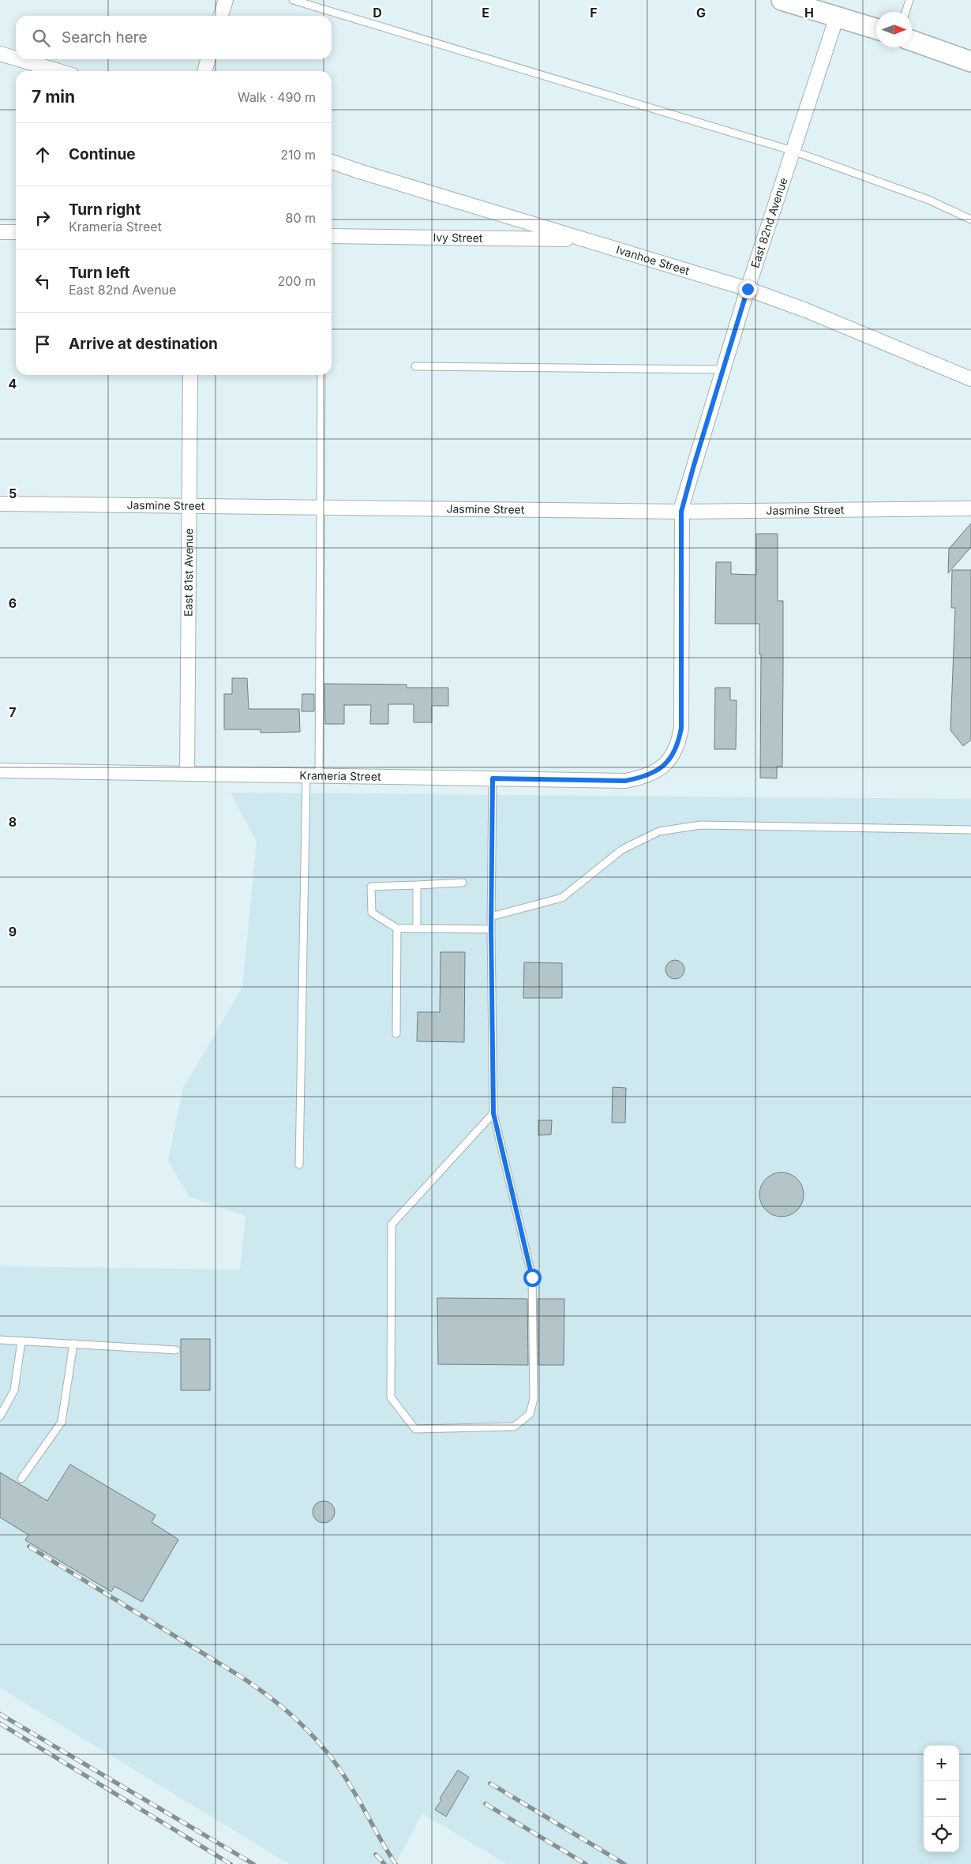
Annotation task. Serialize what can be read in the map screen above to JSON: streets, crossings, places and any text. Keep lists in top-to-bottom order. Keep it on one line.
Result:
{"streets":{"street":["East 82nd Avenue","Ivy Street","Ivanhoe Street","Jasmine Street","East 81st Avenue","Krameria Street"]},"crossings":[["East 82nd Avenue","Ivanhoe Street"],["East 82nd Avenue","Jasmine Street"],["East 82nd Avenue","Krameria Street"],["Ivy Street","Ivanhoe Street"],["Jasmine Street","East 81st Avenue"],["East 81st Avenue","Krameria Street"]],"north":"right","page":{"search":"Search here","heading":["7 min","Walk · 490 m"],"list":[["Continue","210 m"],["Turn right","Krameria Street","80 m"],["Turn left","East 82nd Avenue","200 m"],"Arrive at destination"],"map_buttons":["+","−"]},"grid":{"columns":["D","E","F","G","H"],"rows":["4","5","6","7","8","9"]}}
